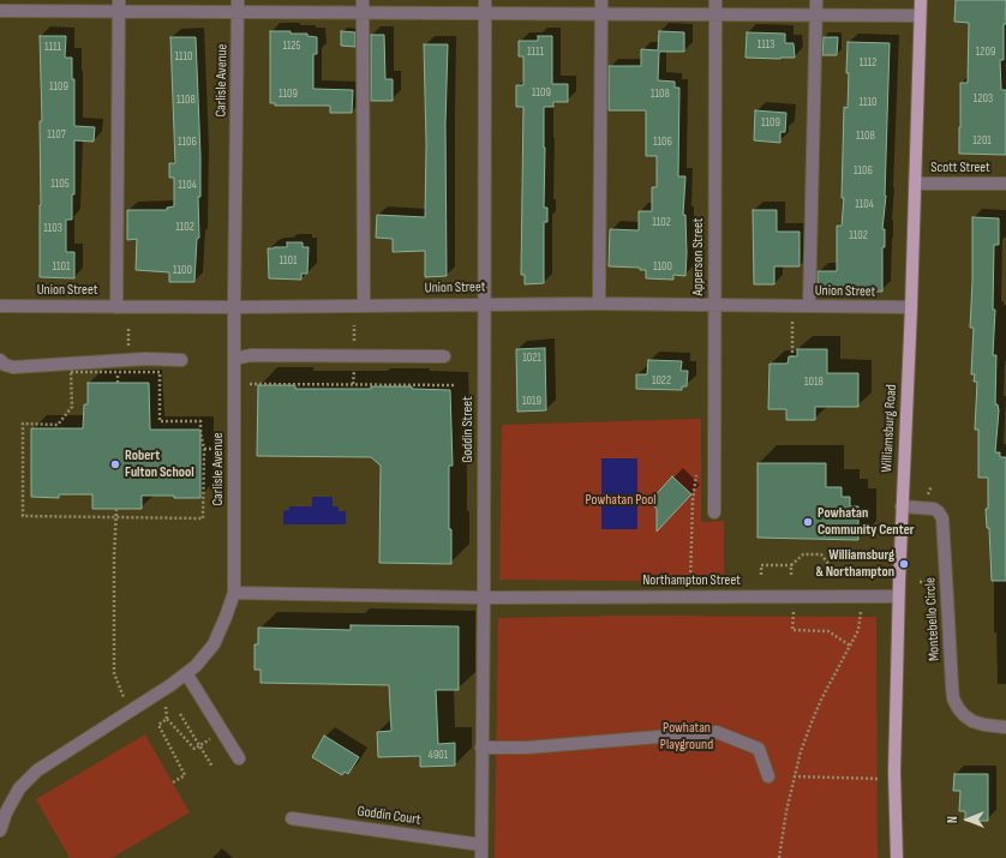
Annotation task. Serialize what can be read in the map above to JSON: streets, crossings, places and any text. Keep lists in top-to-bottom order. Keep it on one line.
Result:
{"streets":{"main road":["Williamsburg Road"],"street":["Carlisle Avenue","Scott Street","Apperson Street","Union Street","Goddin Street","Northampton Street","Montebello Circle","Goddin Court"]},"crossings":[["Carlisle Avenue","Union Street"],["Carlisle Avenue","Northampton Street"],["Scott Street","Williamsburg Road"],["Apperson Street","Union Street"],["Union Street","Williamsburg Road"],["Union Street","Goddin Street"],["Williamsburg Road","Northampton Street"],["Williamsburg Road","Montebello Circle"],["Goddin Street","Northampton Street"],["Goddin Street","Goddin Court"]],"parks":["Powhatan Pool","Powhatan Playground"],"places":["Robert Fulton School","Powhatan Community Center","Williamsburg & Northampton"],"house_numbers":["1113","1125","1111","1111","1209","1110","1112","1109","1109","1109","1108","1203","1108","1110","1109","1107","1108","1201","1106","1106","1106","1105","1104","1104","1102","1102","1103","1102","1101","1101","1100","1100","1021","1022","1018","1019","4901"],"north":"left"}
